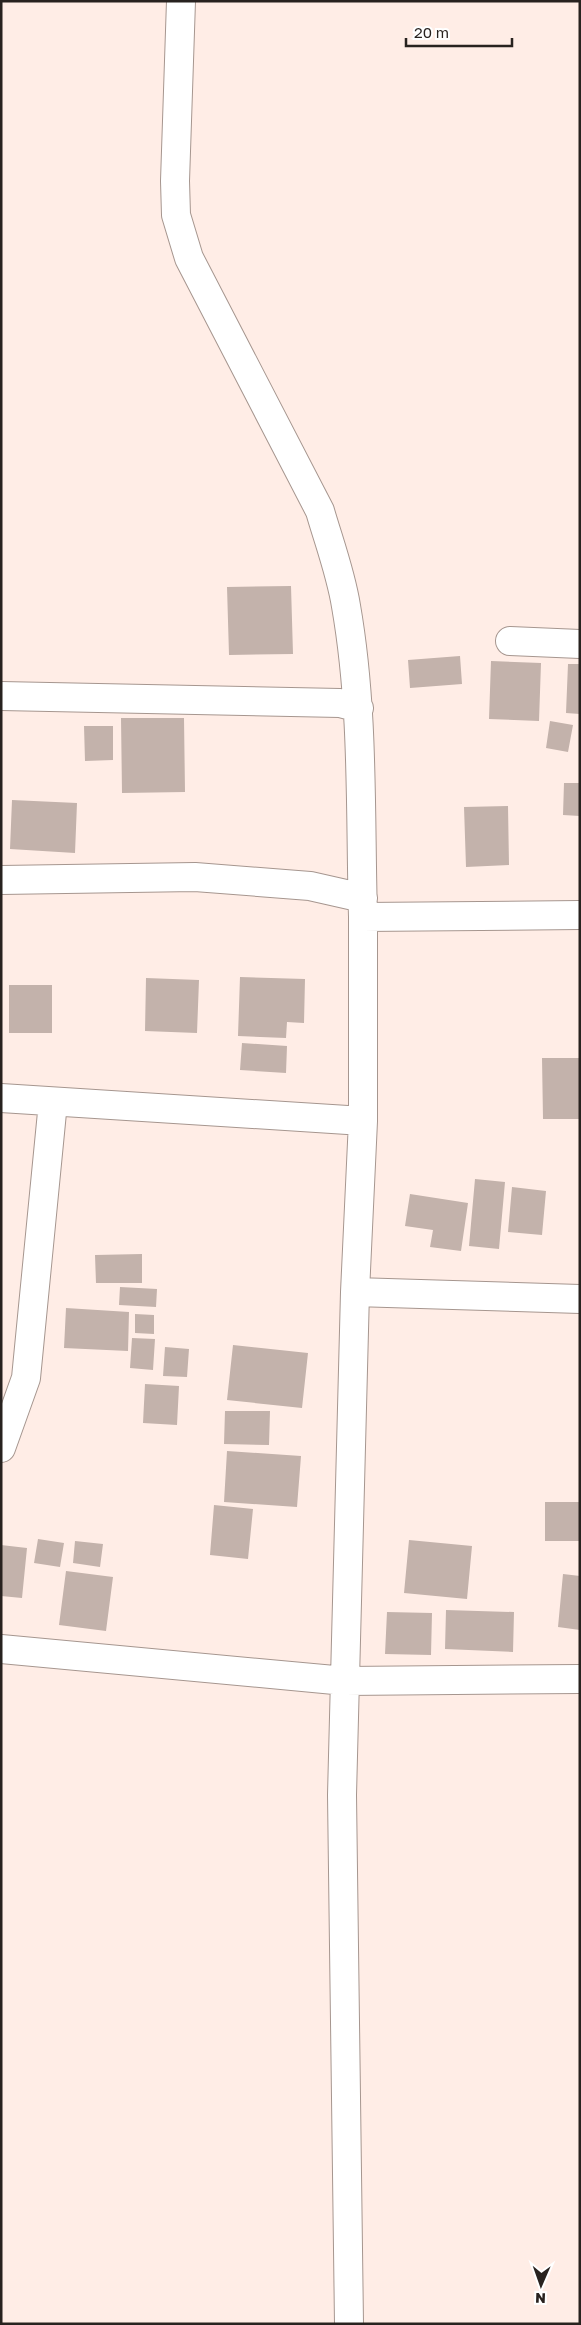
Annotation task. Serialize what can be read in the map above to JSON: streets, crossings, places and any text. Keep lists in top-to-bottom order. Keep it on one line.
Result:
{"scale_bar":"20 m","north":"bottom"}
